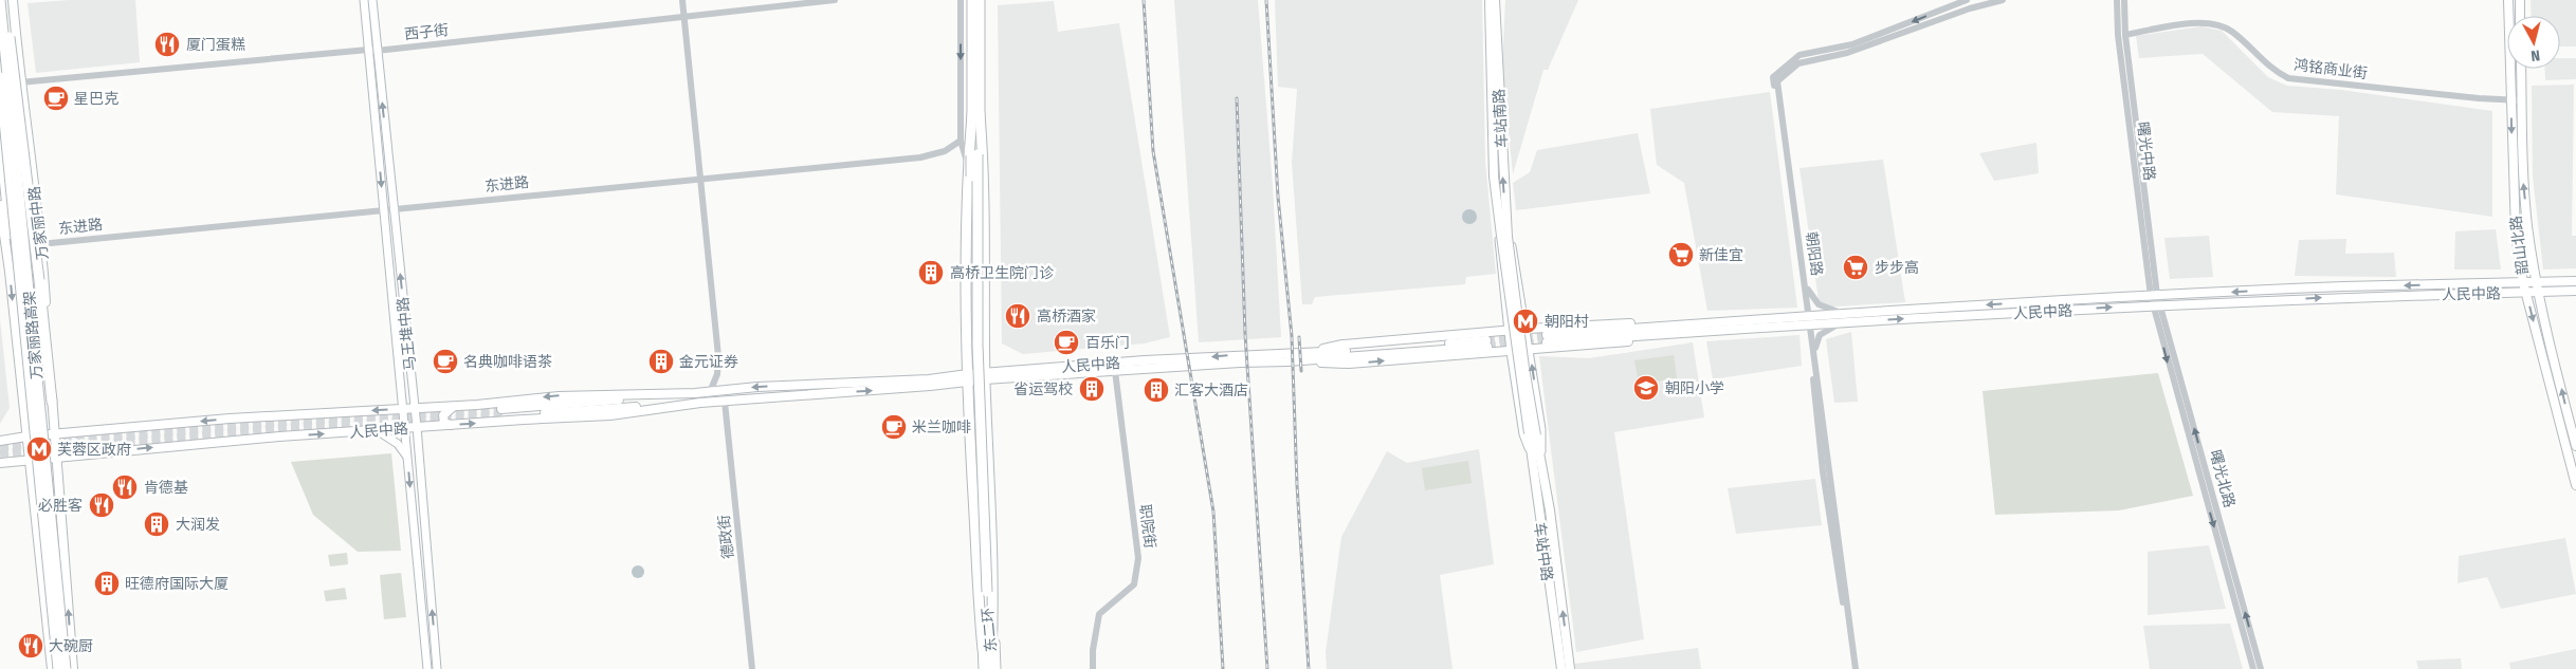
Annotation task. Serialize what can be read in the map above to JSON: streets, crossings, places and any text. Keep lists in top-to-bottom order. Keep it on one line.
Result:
{"streets":{"highway":["万家丽路高架","东二环"],"main road":["车站南路","万家丽中路","韶山北路","人民中路","马王堆中路","车站中路"],"street":["西子街","鸿铭商业街","曙光中路","东进路","朝阳路","曙光北路","职院街","德政街"]},"crossings":[["西子街","万家丽中路"],["西子街","马王堆中路"],["鸿铭商业街","曙光中路"],["鸿铭商业街","韶山北路"],["车站南路","车站中路"],["曙光中路","人民中路"],["曙光中路","曙光北路"],["东进路","马王堆中路"],["万家丽中路","人民中路"],["韶山北路","人民中路"],["朝阳路","人民中路"],["人民中路","马王堆中路"],["人民中路","曙光北路"],["人民中路","职院街"],["人民中路","德政街"]],"places":{"restaurant":["厦门蛋糕","高桥酒家","肯德基","必胜客","大碗厨"],"cafe":["星巴克","百乐门","名典咖啡语茶","米兰咖啡"],"supermarket":["新佳宜","步步高"],"building":["高桥卫生院门诊","金元证券","省运驾校","汇客大酒店","大润发","旺德府国际大厦"],"metro station":["朝阳村","芙蓉区政府"],"school or university":["朝阳小学"]},"north":"bottom"}
